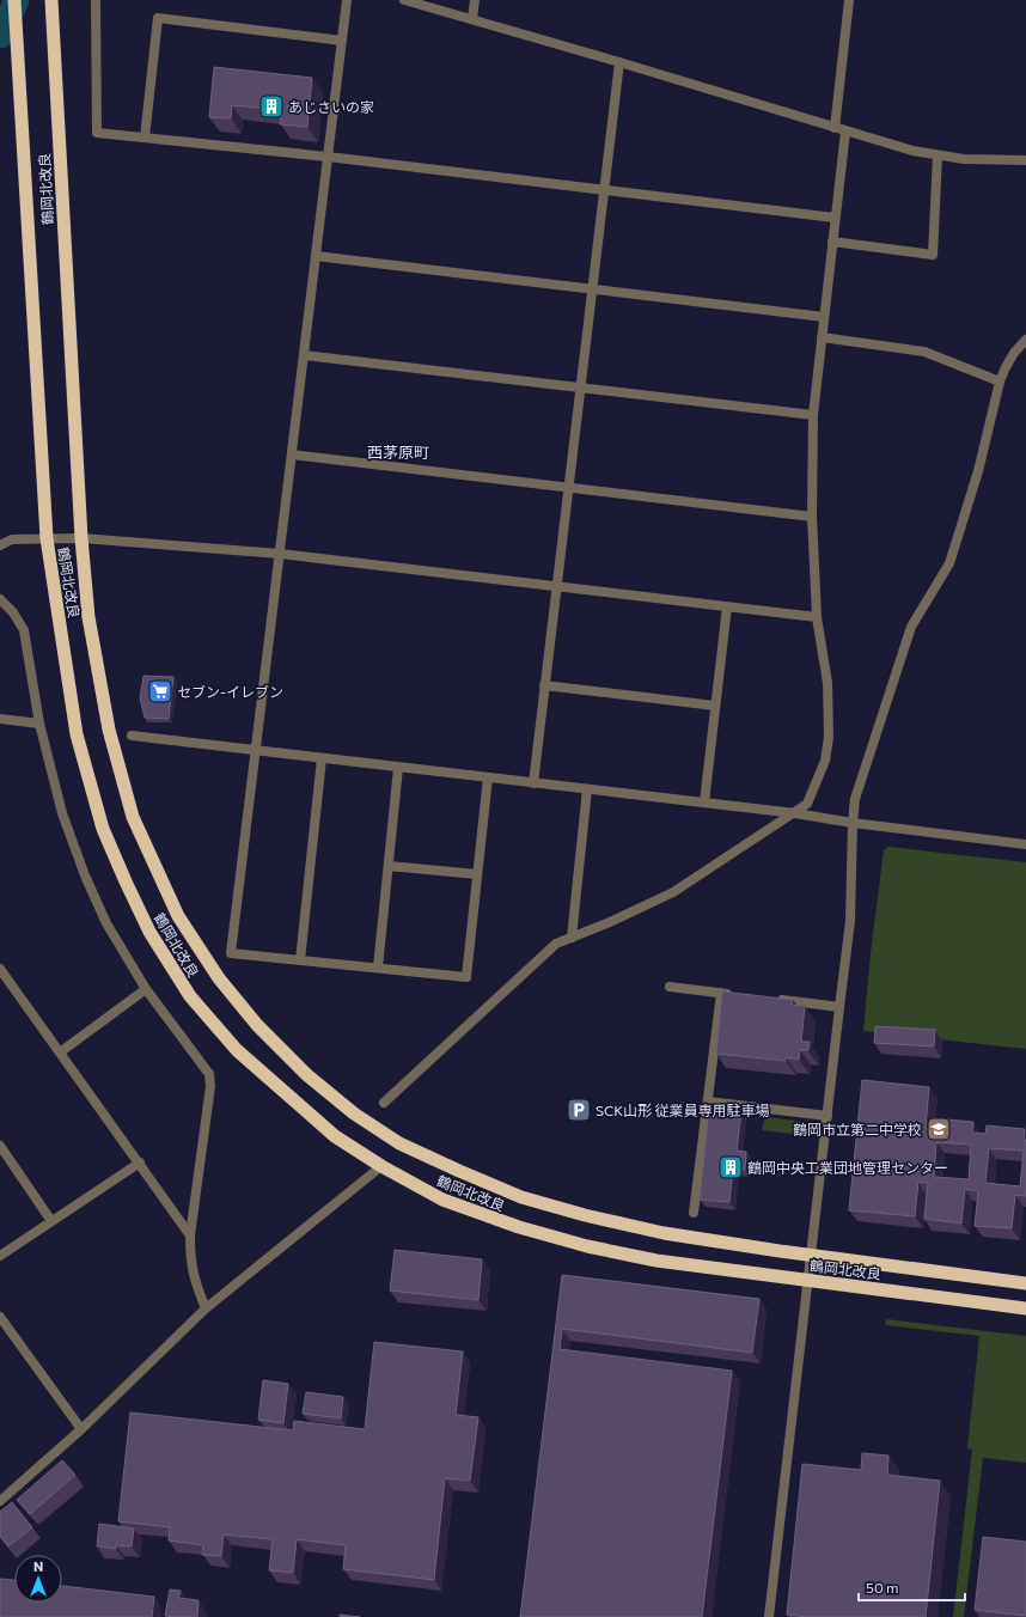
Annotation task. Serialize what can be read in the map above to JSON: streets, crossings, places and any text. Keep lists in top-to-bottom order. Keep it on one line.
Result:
{"streets":{"highway":["鶴岡北改良"]},"districts":["西茅原町"],"places":{"building":["あじさいの家","鶴岡中央工業団地管理センター"],"supermarket":["セブン-イレブン"],"parking":["SCK山形 従業員専用駐車場"],"school or university":["鶴岡市立第二中学校"]},"scale_bar":"50 m","north":"top"}
